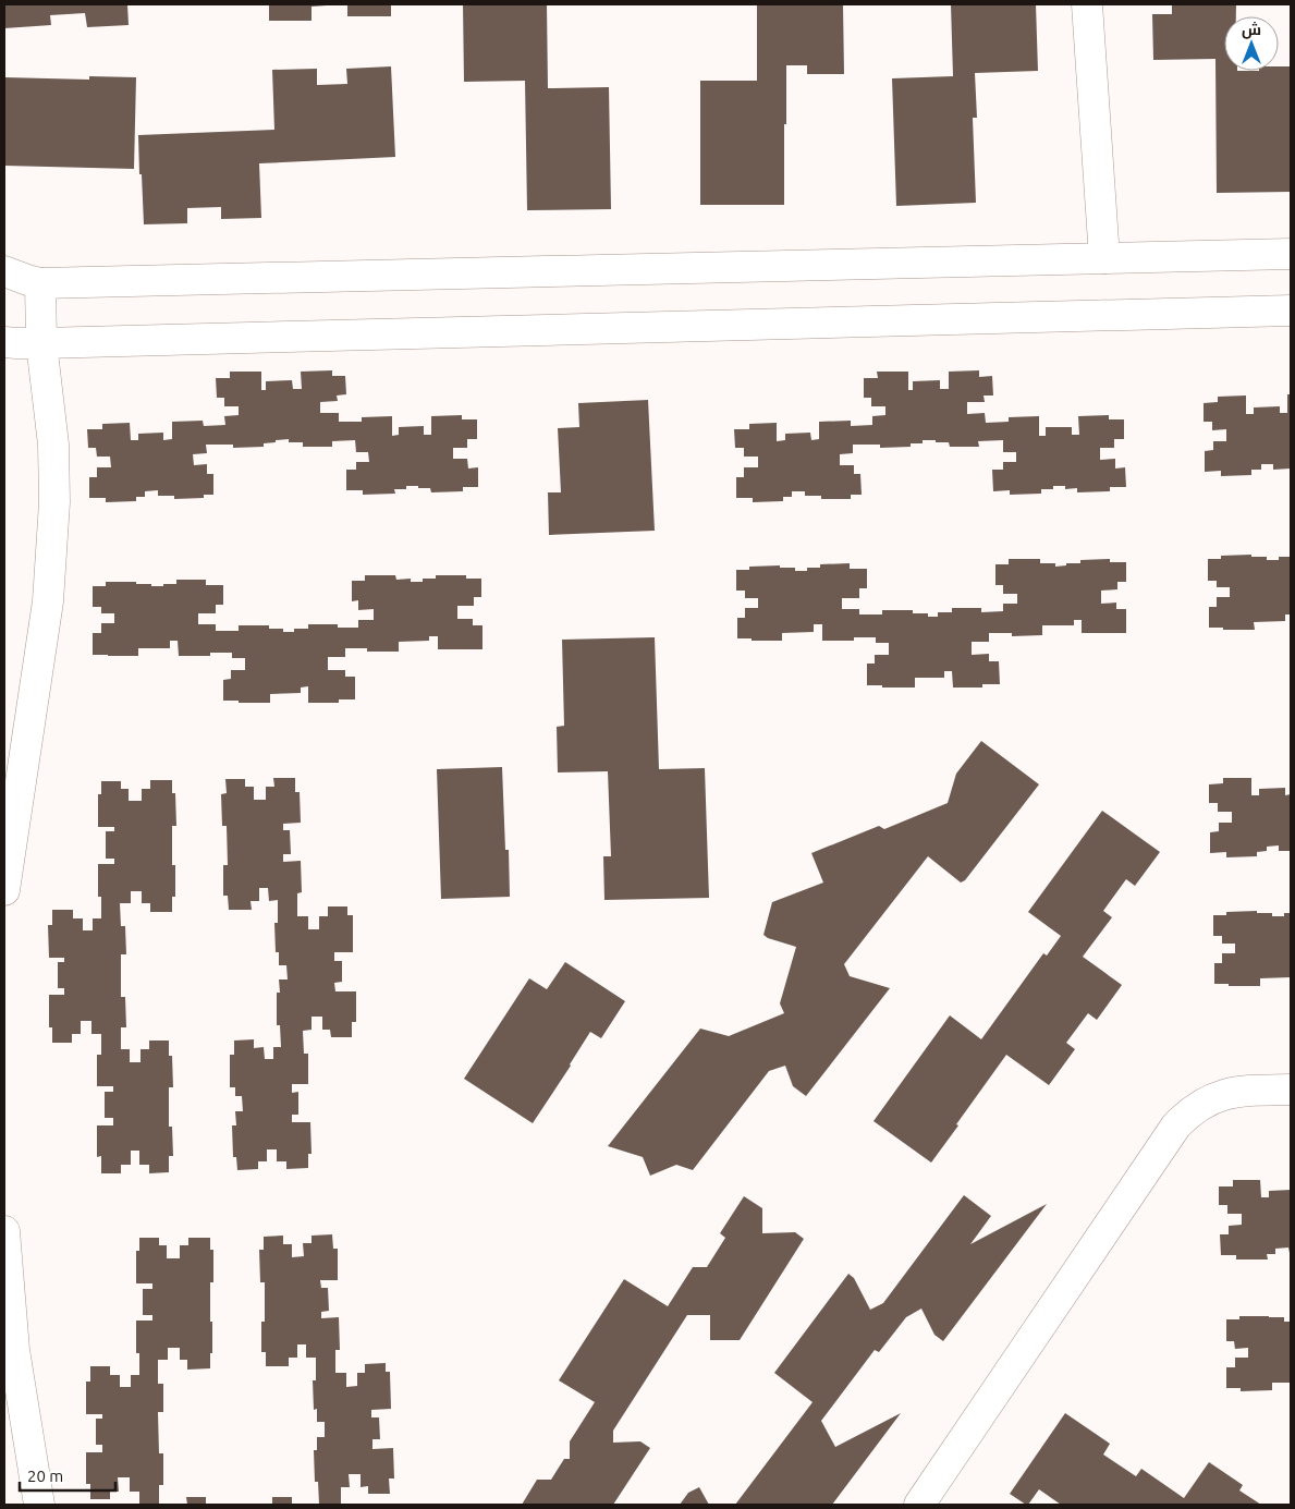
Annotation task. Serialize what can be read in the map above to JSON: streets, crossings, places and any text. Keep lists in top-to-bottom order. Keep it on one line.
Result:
{"scale_bar":"20 m","north":"top"}
